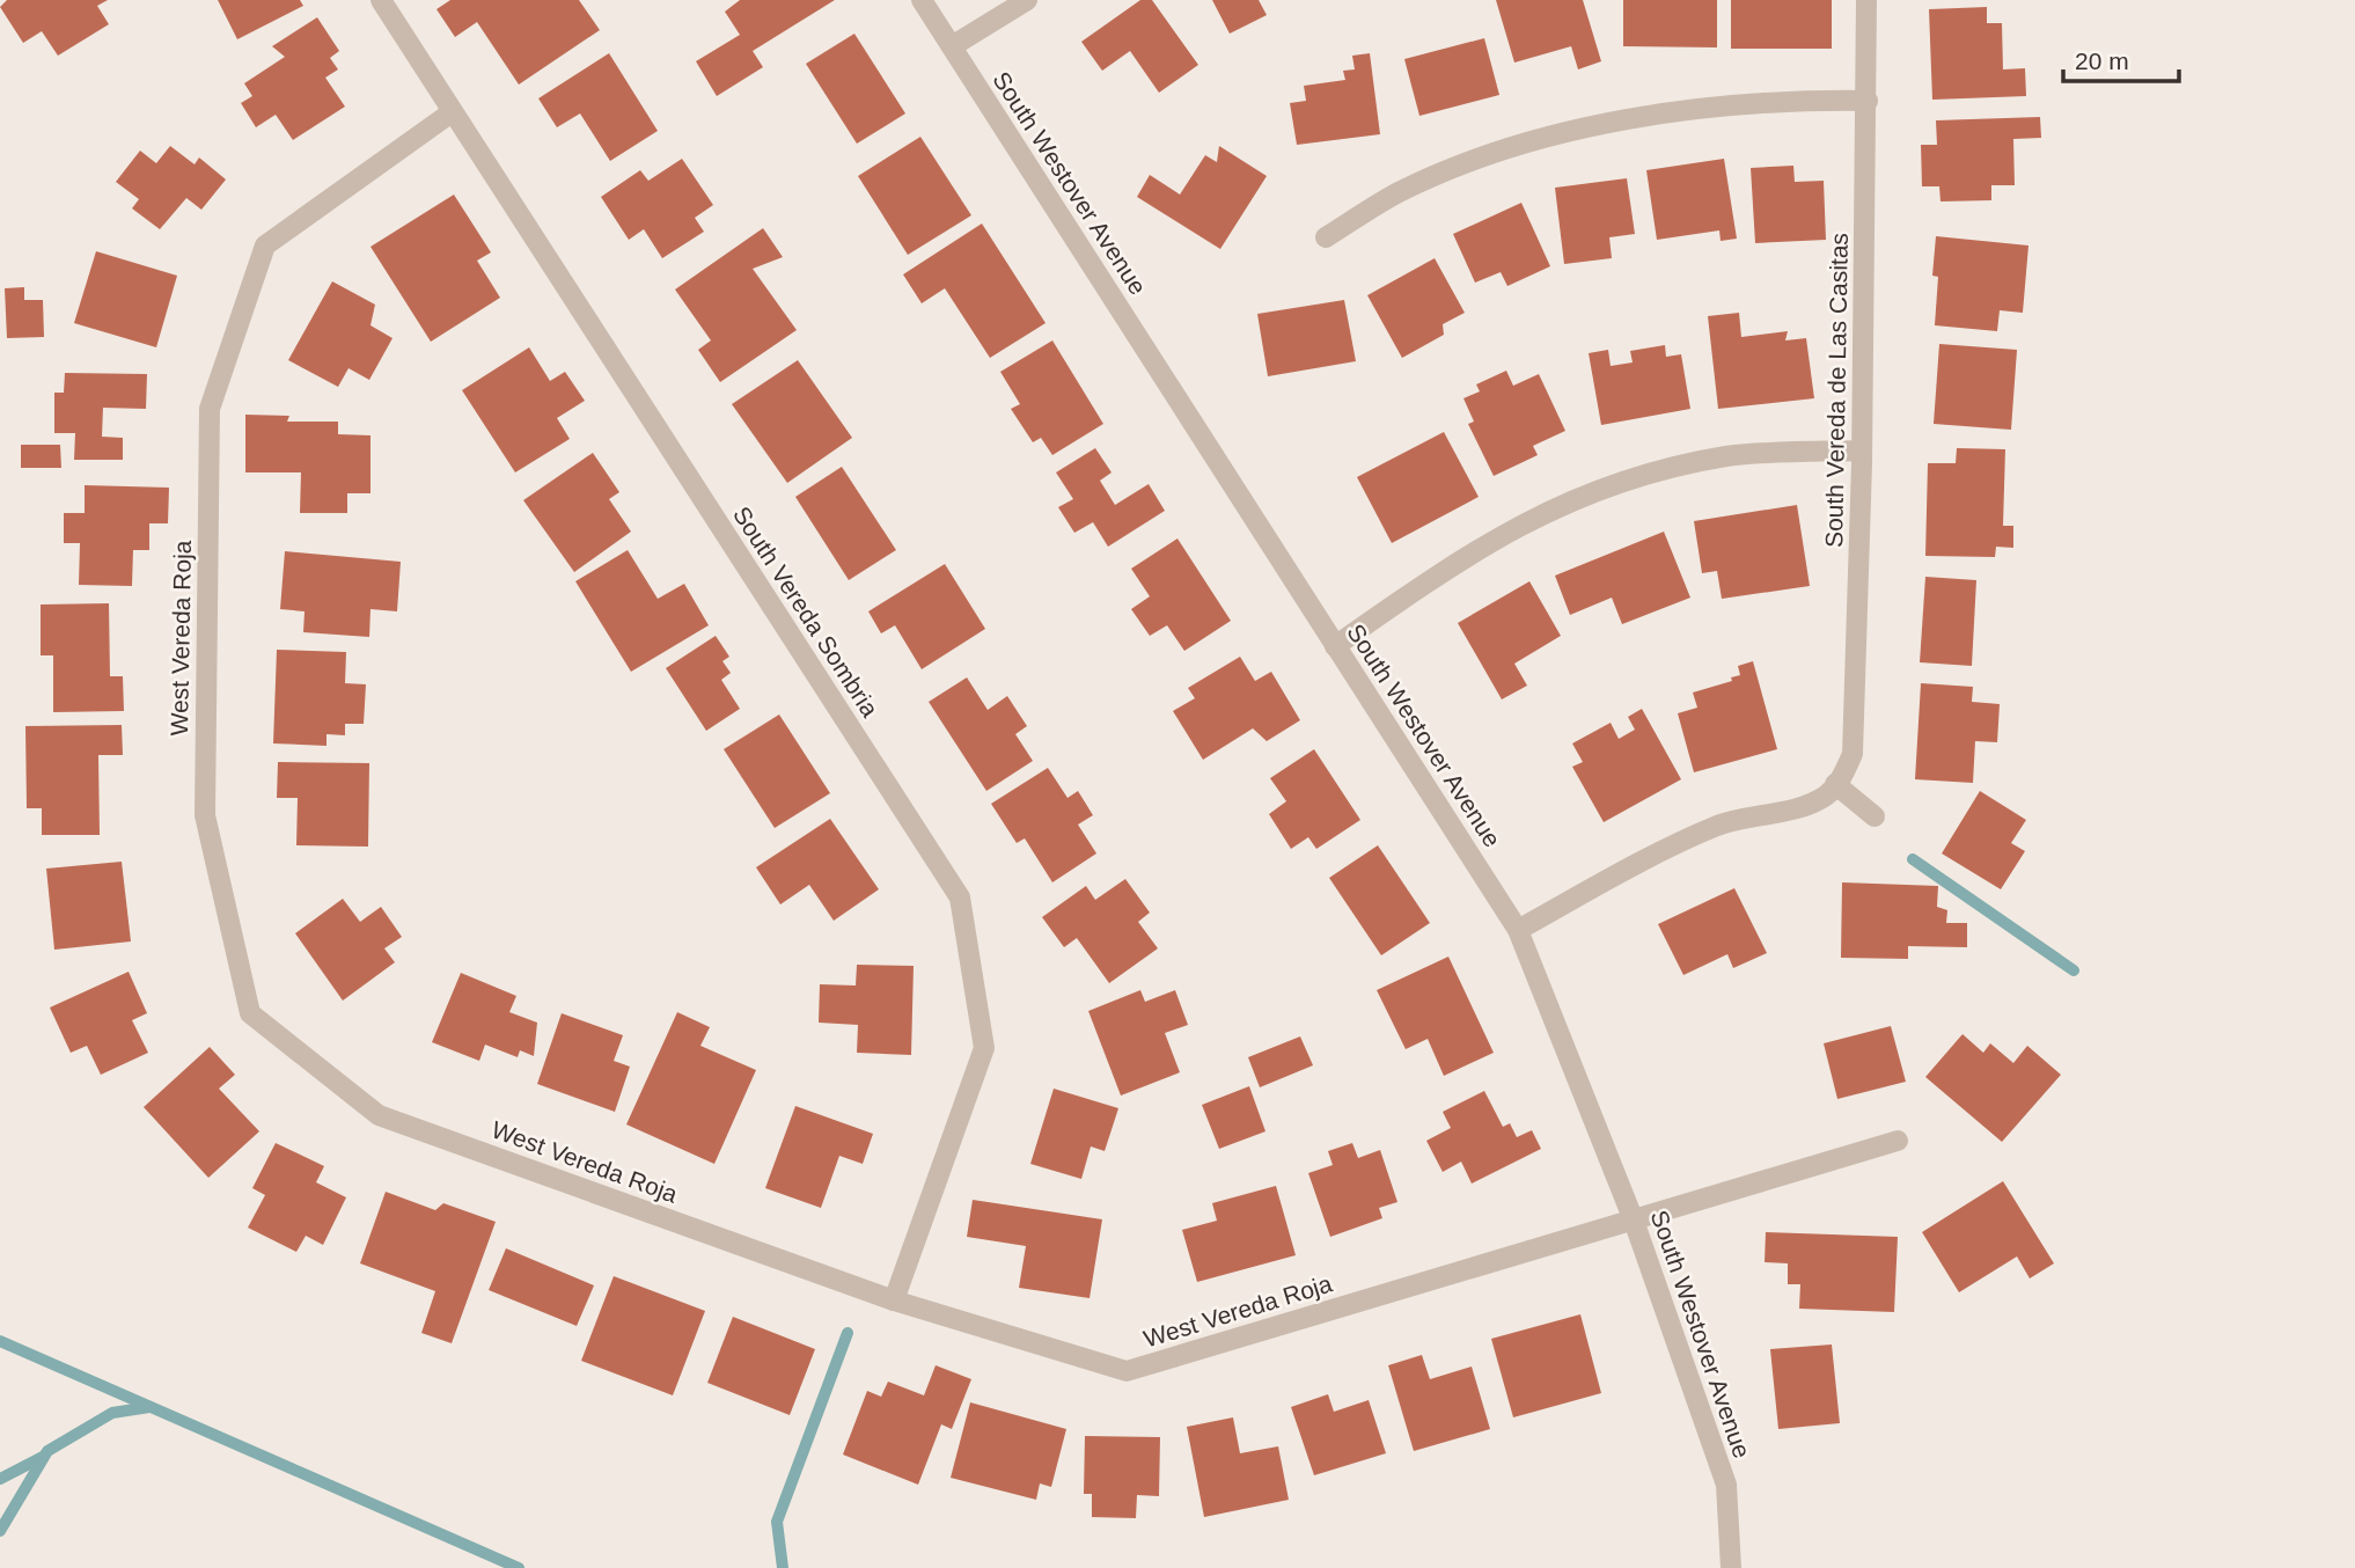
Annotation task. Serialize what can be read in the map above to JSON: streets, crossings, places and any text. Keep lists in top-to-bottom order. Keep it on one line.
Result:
{"streets":{"street":["South Westover Avenue","South Vereda de Las Casitas","South Vereda Sombria","West Vereda Roja"]},"crossings":[["South Westover Avenue","West Vereda Roja"],["South Vereda Sombria","West Vereda Roja"]],"scale_bar":"20 m"}
